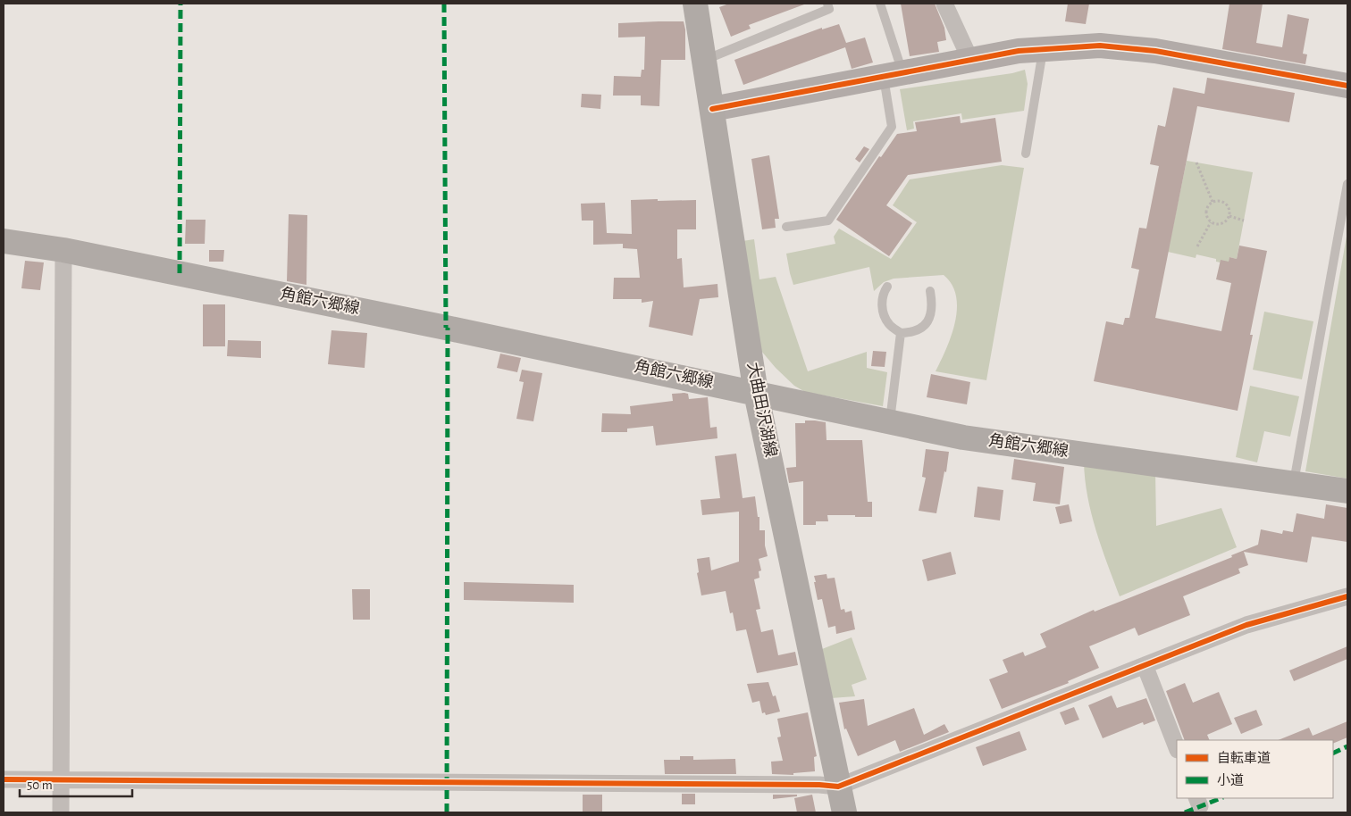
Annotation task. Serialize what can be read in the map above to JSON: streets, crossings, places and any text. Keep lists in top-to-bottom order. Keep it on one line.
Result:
{"streets":{"main road":["角館六郷線","大曲田沢湖線"]},"crossings":[["角館六郷線","大曲田沢湖線"]],"legend":["自転車道","小道"],"scale_bar":"50 m"}
